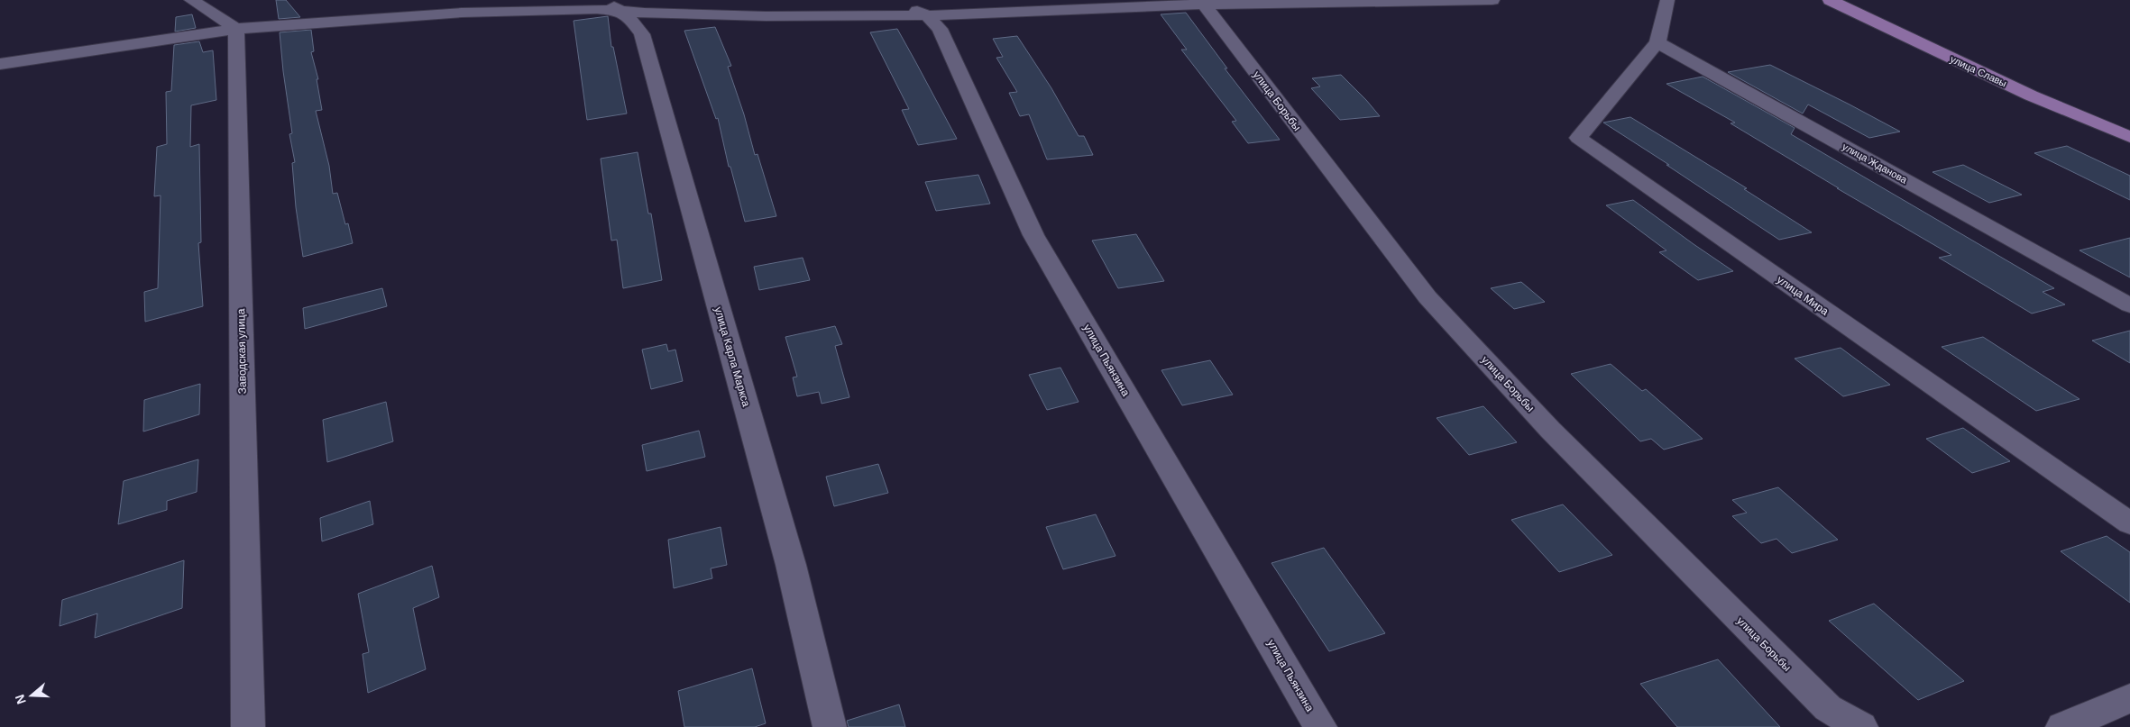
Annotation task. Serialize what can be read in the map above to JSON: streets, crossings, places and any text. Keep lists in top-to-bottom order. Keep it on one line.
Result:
{"streets":{"main road":["улица Славы"],"street":["улица Борьбы","улица Жданова","улица Мира","Заводская улица","улица Карла Маркса","улица Пьянзина"]},"crossings":[["улица Жданова","улица Мира"]],"north":"left"}
